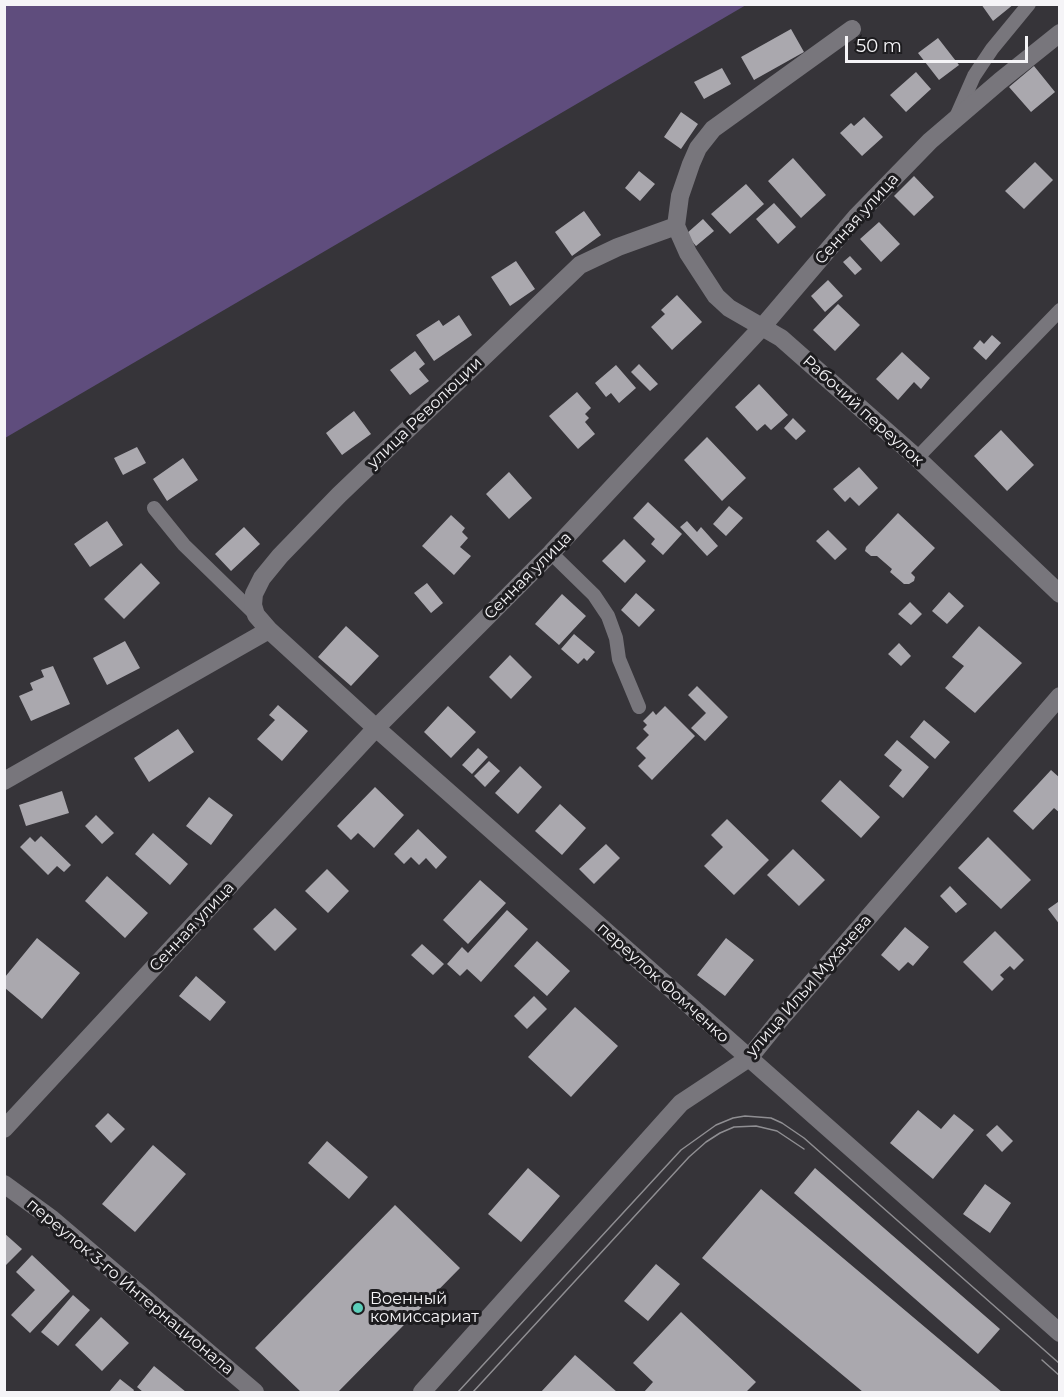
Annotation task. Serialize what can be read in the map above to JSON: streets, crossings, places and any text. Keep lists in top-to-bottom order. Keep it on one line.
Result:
{"streets":{"street":["Сенная улица","Рабочий переулок","улица Революции","переулок Фомченко","улица Ильи Мухачева","переулок 3-го Интернационала"]},"crossings":[["Сенная улица","Рабочий переулок"],["Сенная улица","переулок Фомченко"],["Рабочий переулок","улица Революции"],["переулок Фомченко","улица Ильи Мухачева"]],"places":["Военный комиссариат"],"scale_bar":"50 m"}
